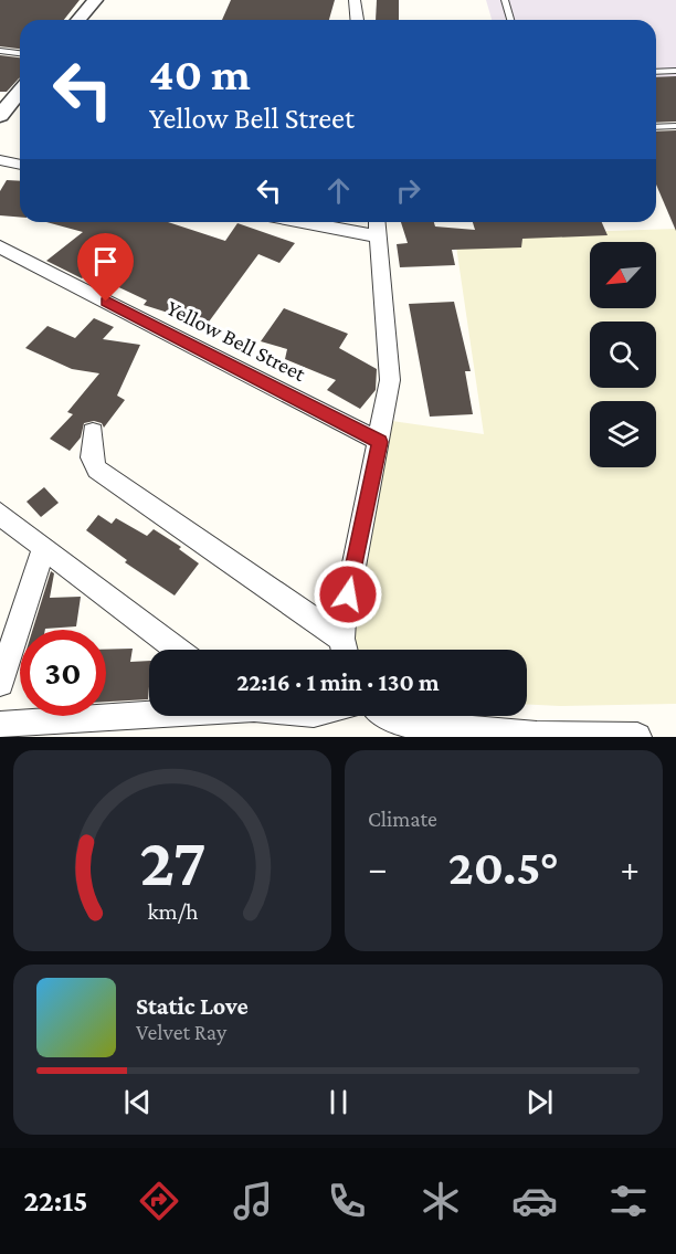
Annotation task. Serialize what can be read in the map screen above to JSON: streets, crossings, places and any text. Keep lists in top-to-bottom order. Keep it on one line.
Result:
{"streets":{"street":["Yellow Bell Street"]},"north":"bottom left","page":{"turn":["40 m","Yellow Bell Street"],"limit":"30","trip":"22:16 · 1 min · 130 m","tile":"Climate","heat":["−","20.5°","+"],"song":["Static Love","Velvet Ray"],"tabs":"22:15","gauge":["27","km/h"]}}
